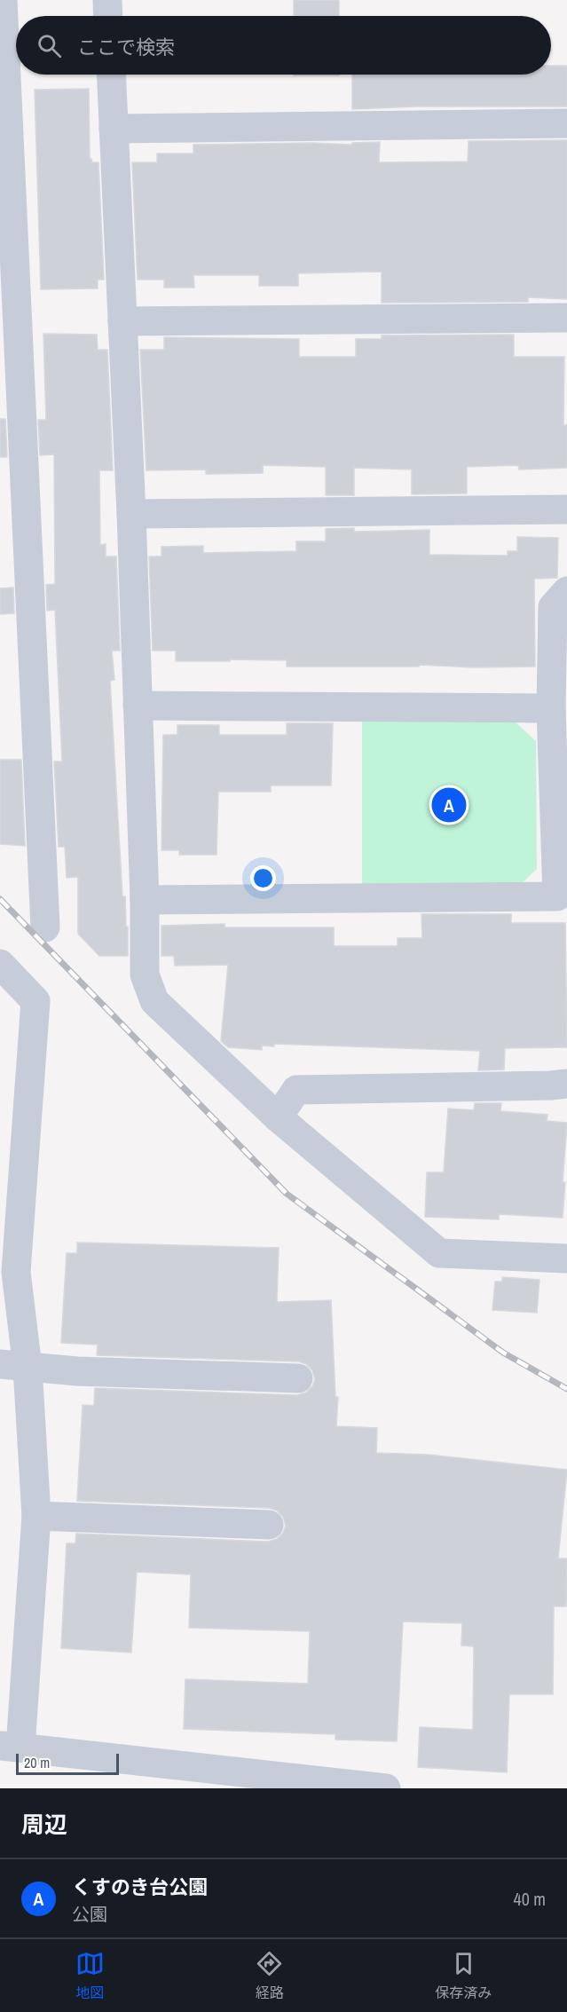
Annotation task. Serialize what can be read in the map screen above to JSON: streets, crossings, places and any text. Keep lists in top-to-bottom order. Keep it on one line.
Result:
{"scale_bar":"20 m","page":{"search":"ここで検索","pins":"A","scale":"20 m","heading":"周辺","list":[{"mark":"A","name":"くすのき台公園","note":"公園","value":"40 m"}],"nav":["地図","経路","保存済み"]}}
